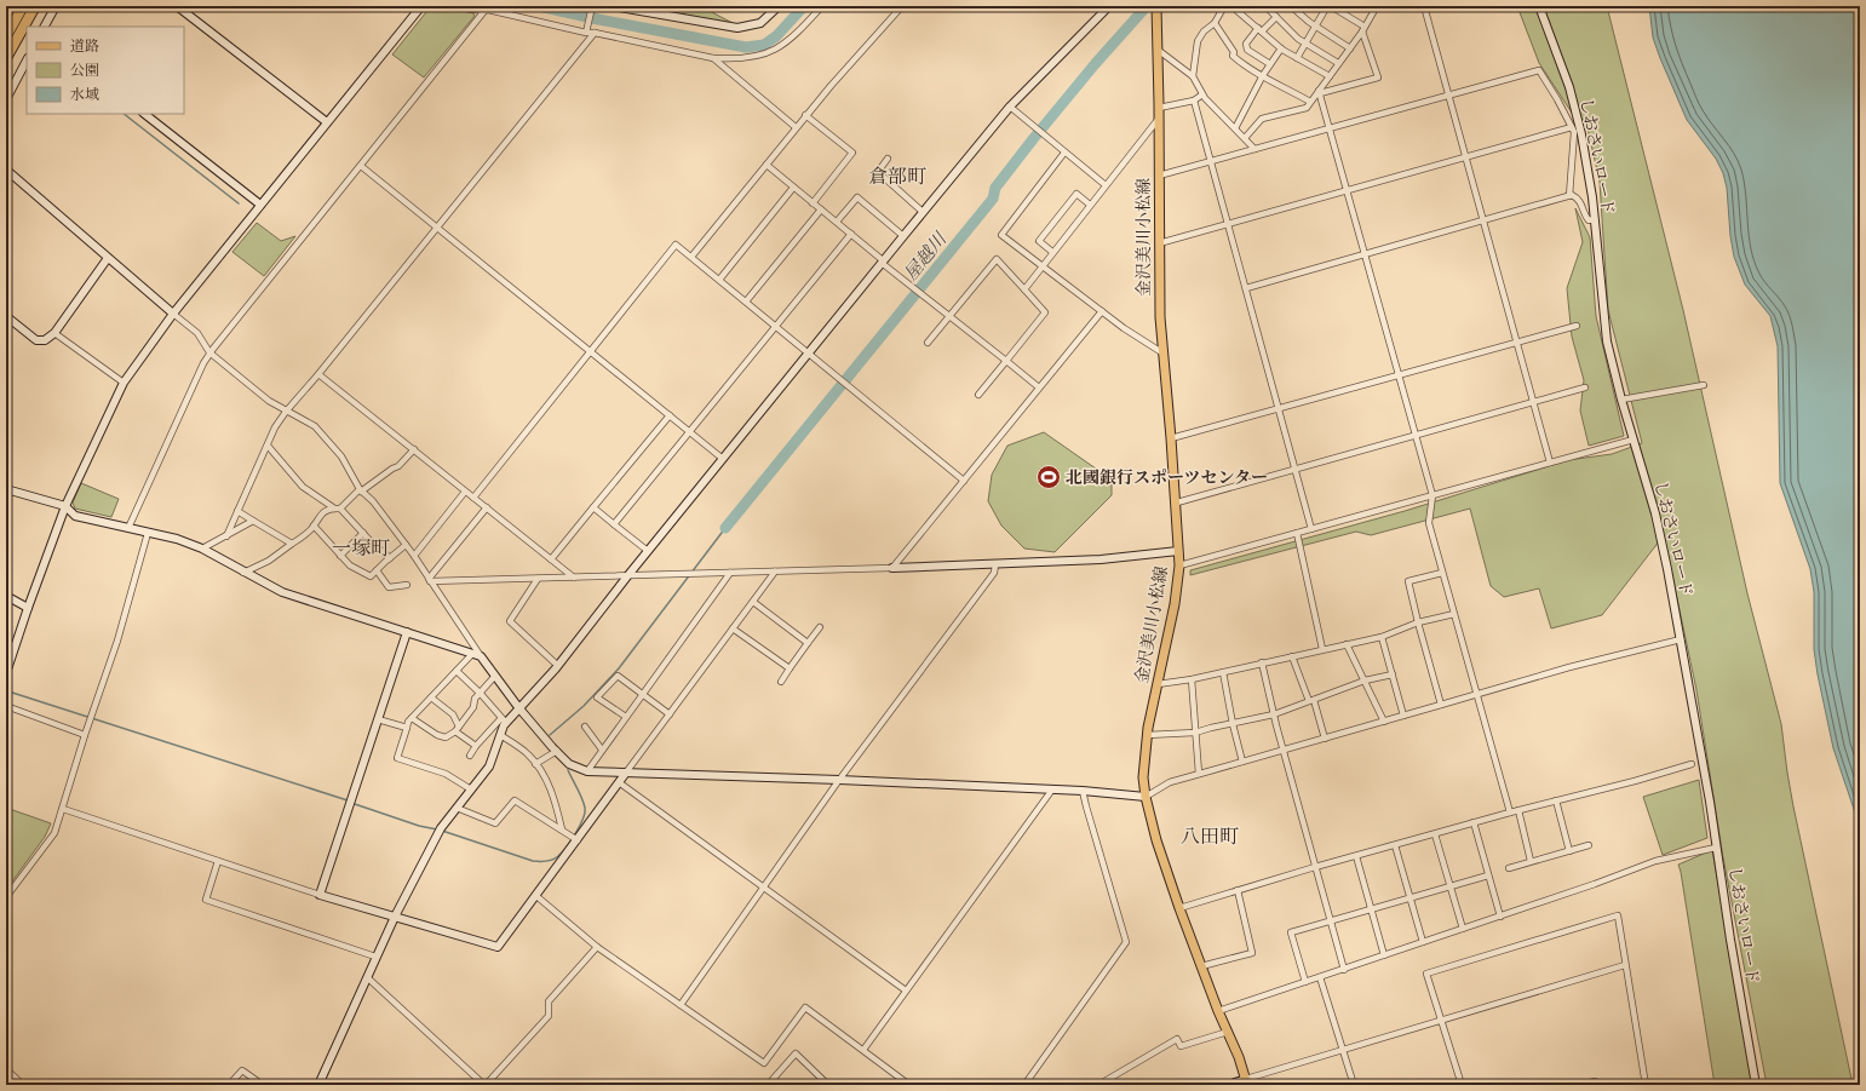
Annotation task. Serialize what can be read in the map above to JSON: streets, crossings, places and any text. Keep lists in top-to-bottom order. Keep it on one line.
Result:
{"streets":{"main road":["金沢美川小松線"],"street":["しおさいロード"]},"districts":["倉部町","一塚町","八田町"],"water":["屋越川"],"places":{"sports":["北國銀行スポーツセンター"]},"legend":["道路","公園","水域"]}
